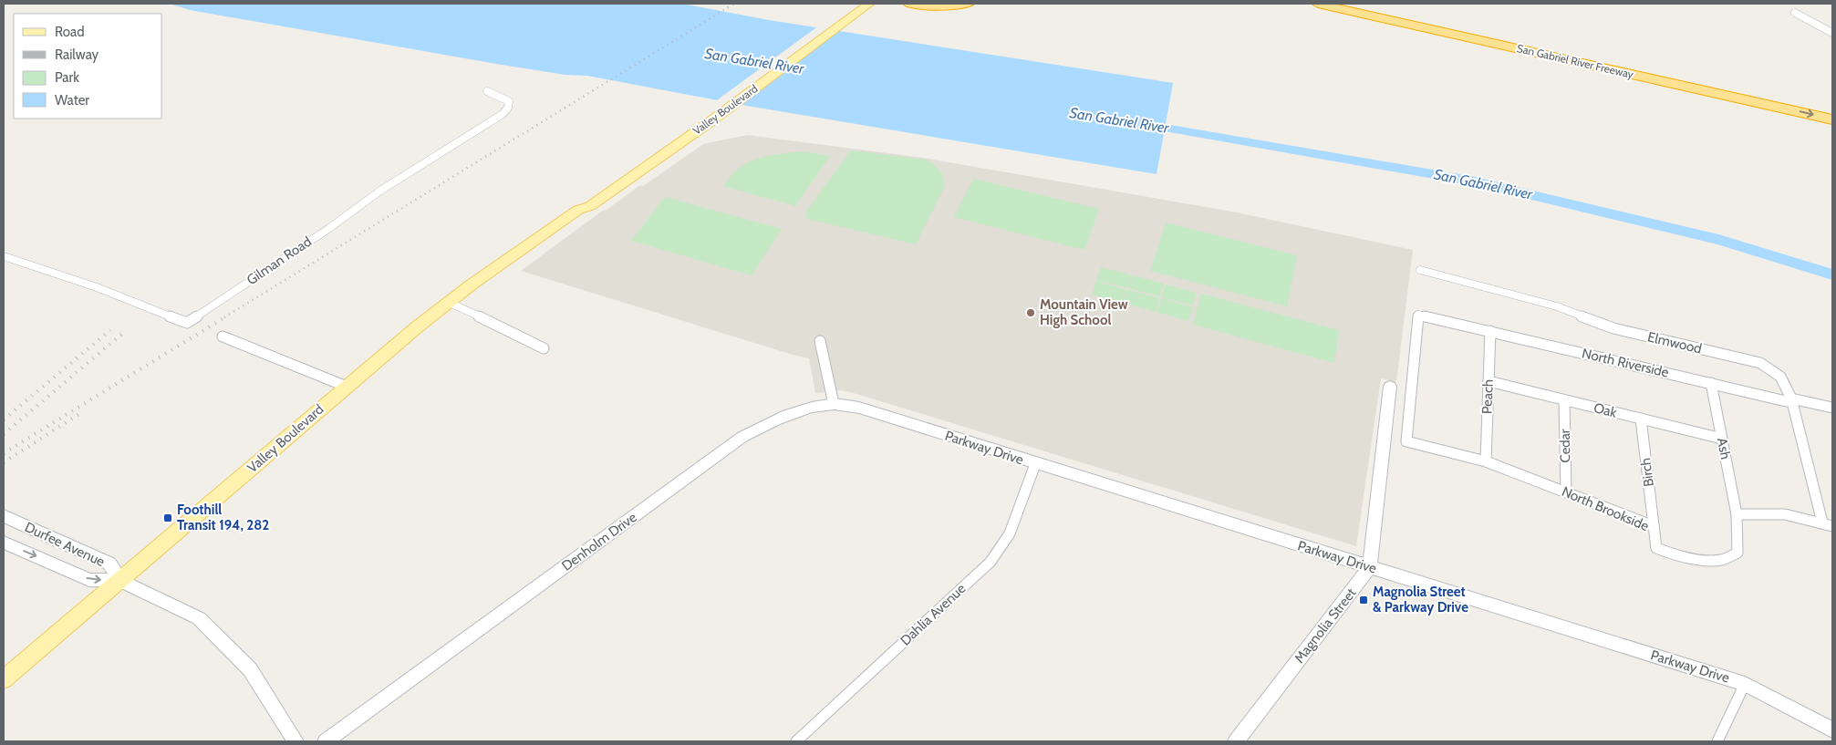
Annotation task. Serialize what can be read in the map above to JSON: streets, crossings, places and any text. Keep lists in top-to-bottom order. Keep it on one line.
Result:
{"streets":{"highway":["San Gabriel River Freeway"],"main road":["Valley Boulevard"],"street":["Gilman Road","Elmwood","North Riverside","Peach","Oak","Cedar","Parkway Drive","Ash","Birch","North Brookside","Denholm Drive","Durfee Avenue","Dahlia Avenue","Magnolia Street"]},"crossings":[["Valley Boulevard","Durfee Avenue"],["Elmwood","North Riverside"],["North Riverside","Peach"],["North Riverside","Ash"],["North Riverside","North Brookside"],["Peach","Oak"],["Peach","North Brookside"],["Oak","Cedar"],["Oak","Ash"],["Oak","Birch"],["Cedar","North Brookside"],["Parkway Drive","Denholm Drive"],["Parkway Drive","Dahlia Avenue"],["Parkway Drive","Magnolia Street"],["Ash","North Brookside"],["Birch","North Brookside"]],"water":["San Gabriel River"],"places":{"other":["Mountain View High School"],"transit":["Foothill Transit 194, 282","Magnolia Street & Parkway Drive"]},"legend":["Road","Railway","Park","Water"]}
